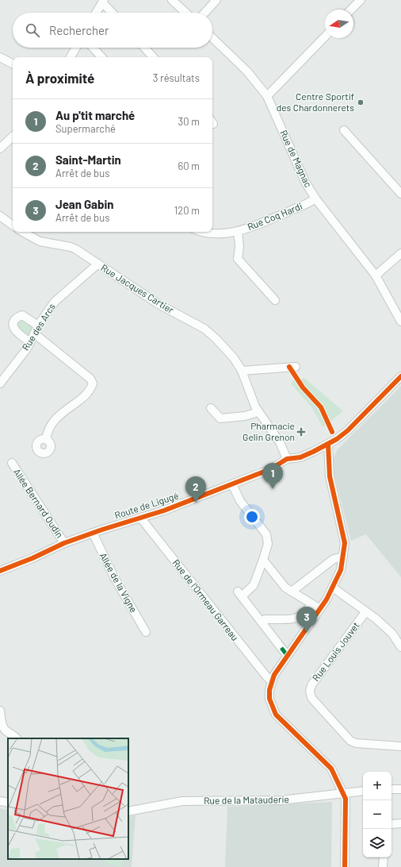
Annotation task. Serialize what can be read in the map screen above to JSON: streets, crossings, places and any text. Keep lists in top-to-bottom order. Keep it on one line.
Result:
{"streets":{"street":["Rue de Magnac","Rue Coq Hardi","Rue Jacques Cartier","Rue des Arcs","Allée Bernard Oudin","Route de Ligugé","Allée de la Vigne","Rue de l'Ormeau Garreau","Rue Louis Jouvet","Rue de la Matauderie"]},"crossings":[["Rue de Magnac","Rue Coq Hardi"],["Rue Jacques Cartier","Rue des Arcs"],["Rue Jacques Cartier","Route de Ligugé"],["Allée Bernard Oudin","Route de Ligugé"],["Route de Ligugé","Allée de la Vigne"],["Route de Ligugé","Rue de l'Ormeau Garreau"]],"places":{"other":["Centre Sportif des Chardonnerets"],"health":["Pharmacie Gelin Grenon"]},"north":"left","page":{"search":"Rechercher","heading":["À proximité","3 résultats"],"list":[{"mark":"1","name":"Au p'tit marché","note":"Supermarché","value":"30 m"},{"mark":"2","name":"Saint-Martin","note":"Arrêt de bus","value":"60 m"},{"mark":"3","name":"Jean Gabin","note":"Arrêt de bus","value":"120 m"}],"pins":["1","2","3"],"map_buttons":["+","−"]}}
